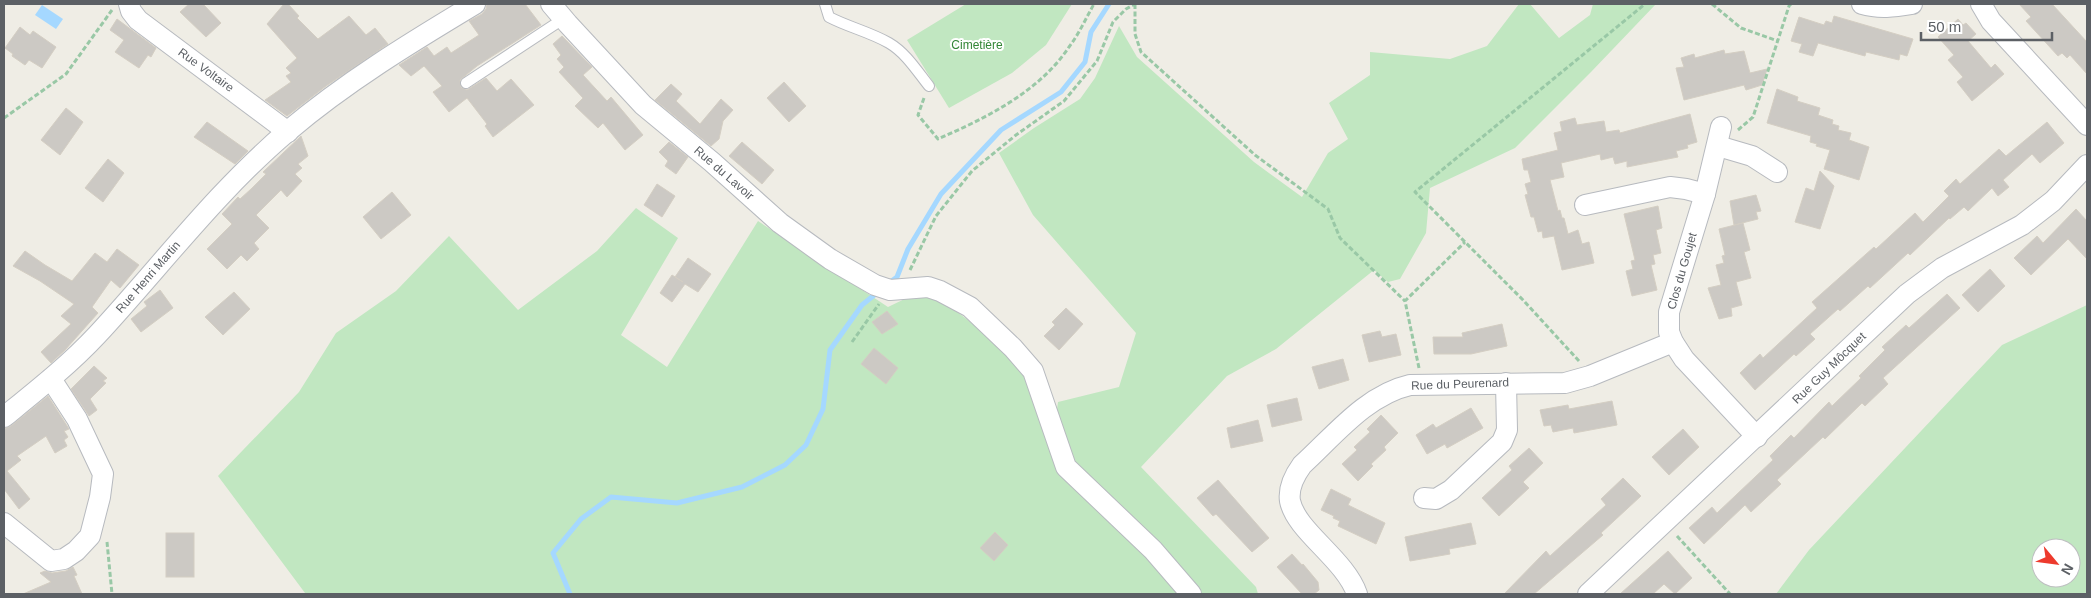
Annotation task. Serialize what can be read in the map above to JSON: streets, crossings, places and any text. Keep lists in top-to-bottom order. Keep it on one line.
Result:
{"streets":{"street":["Rue Voltaire","Rue du Lavoir","Clos du Goujet","Rue Henri Martin","Rue Guy Môcquet","Rue du Peurenard"]},"crossings":[["Rue Voltaire","Rue Henri Martin"],["Clos du Goujet","Rue Guy Môcquet"],["Clos du Goujet","Rue du Peurenard"]],"parks":["Cimetière"],"scale_bar":"50 m","north":"bottom right"}
